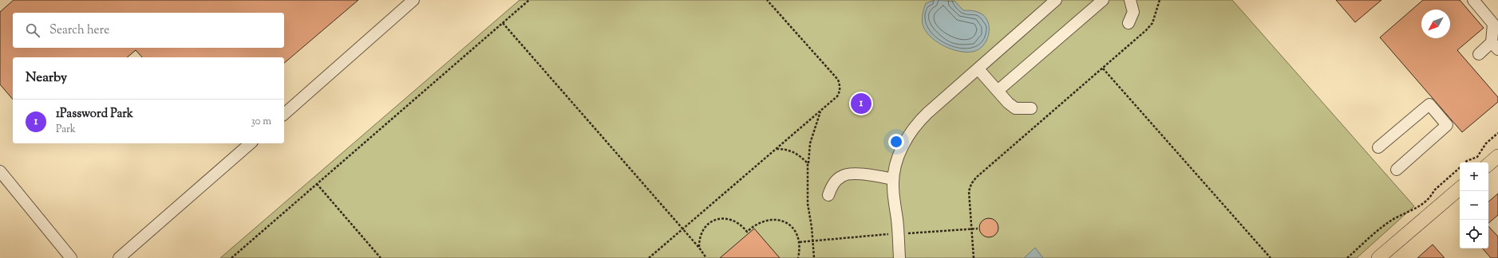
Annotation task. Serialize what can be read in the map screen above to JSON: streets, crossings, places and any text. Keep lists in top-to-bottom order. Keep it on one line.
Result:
{"north":"bottom left","page":{"search":"Search here","heading":"Nearby","pins":"1","list":[{"mark":"1","name":"1Password Park","note":"Park","value":"30 m"}],"map_buttons":["+","−"]}}
